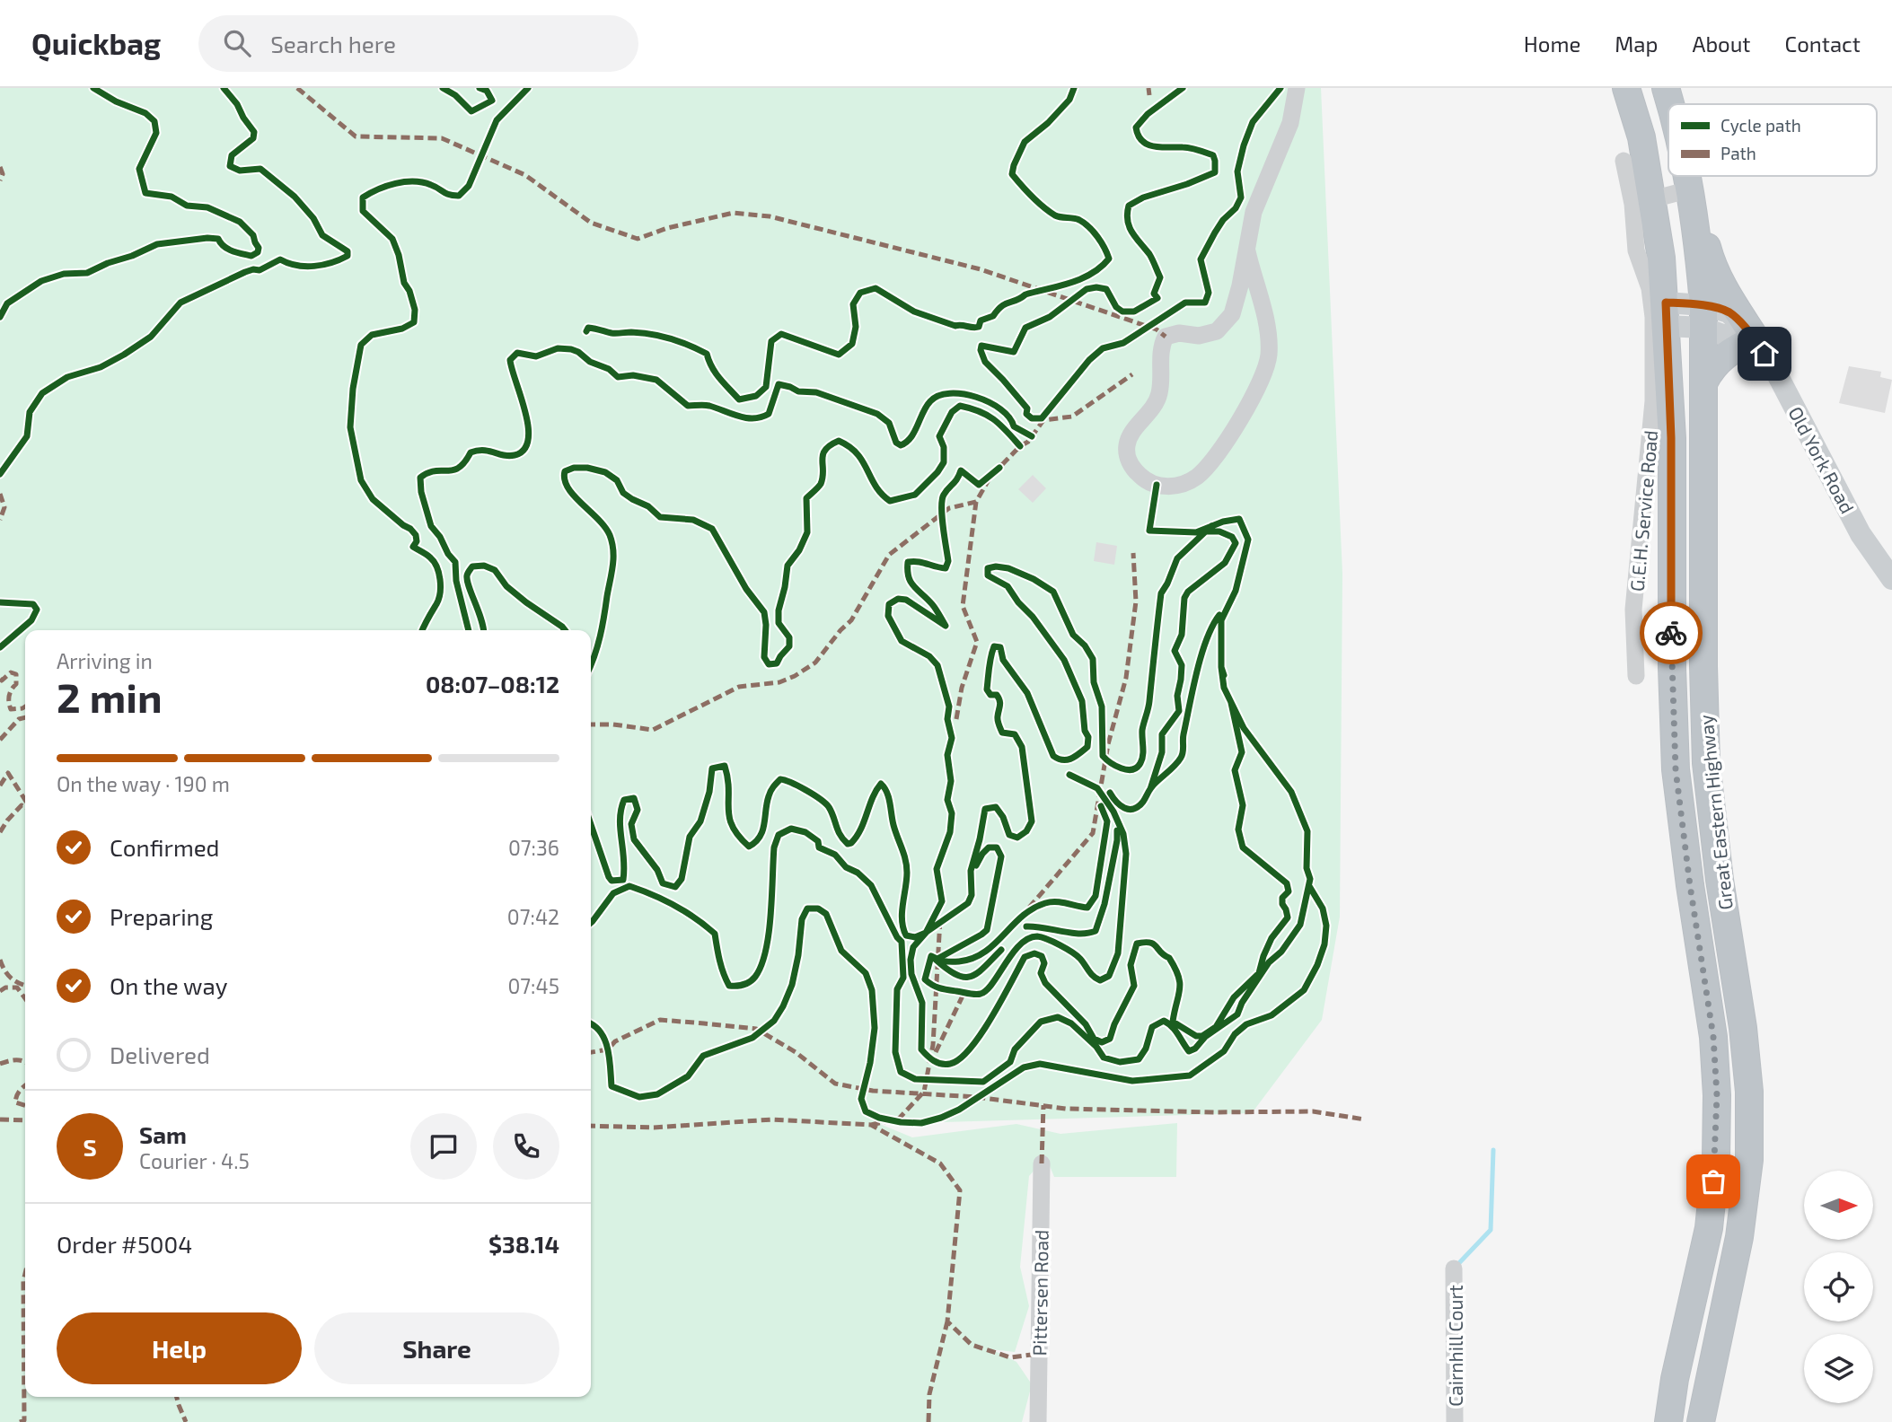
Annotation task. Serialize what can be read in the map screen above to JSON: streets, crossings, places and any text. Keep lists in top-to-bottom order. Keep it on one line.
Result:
{"streets":{"highway":["Great Eastern Highway"],"main road":["Old York Road"],"street":["G.E.H. Service Road","Pittersen Road","Cairnhill Court"]},"crossings":[["G.E.H. Service Road","Great Eastern Highway"]],"legend":["Cycle path","Path"],"north":"right","page":{"header":"Quickbag","search":"Search here","nav":["Home","Map","About","Contact"],"heading":["2 min","Arriving in","08:07–08:12"],"panel":["Sam","Courier · 4.5","Order #5004","$38.14"],"bar":"On the way · 190 m","list":[["Confirmed","07:36"],["Preparing","07:42"],["On the way","07:45"],"Delivered"],"round":"S","buttons":["Help","Share"]}}
